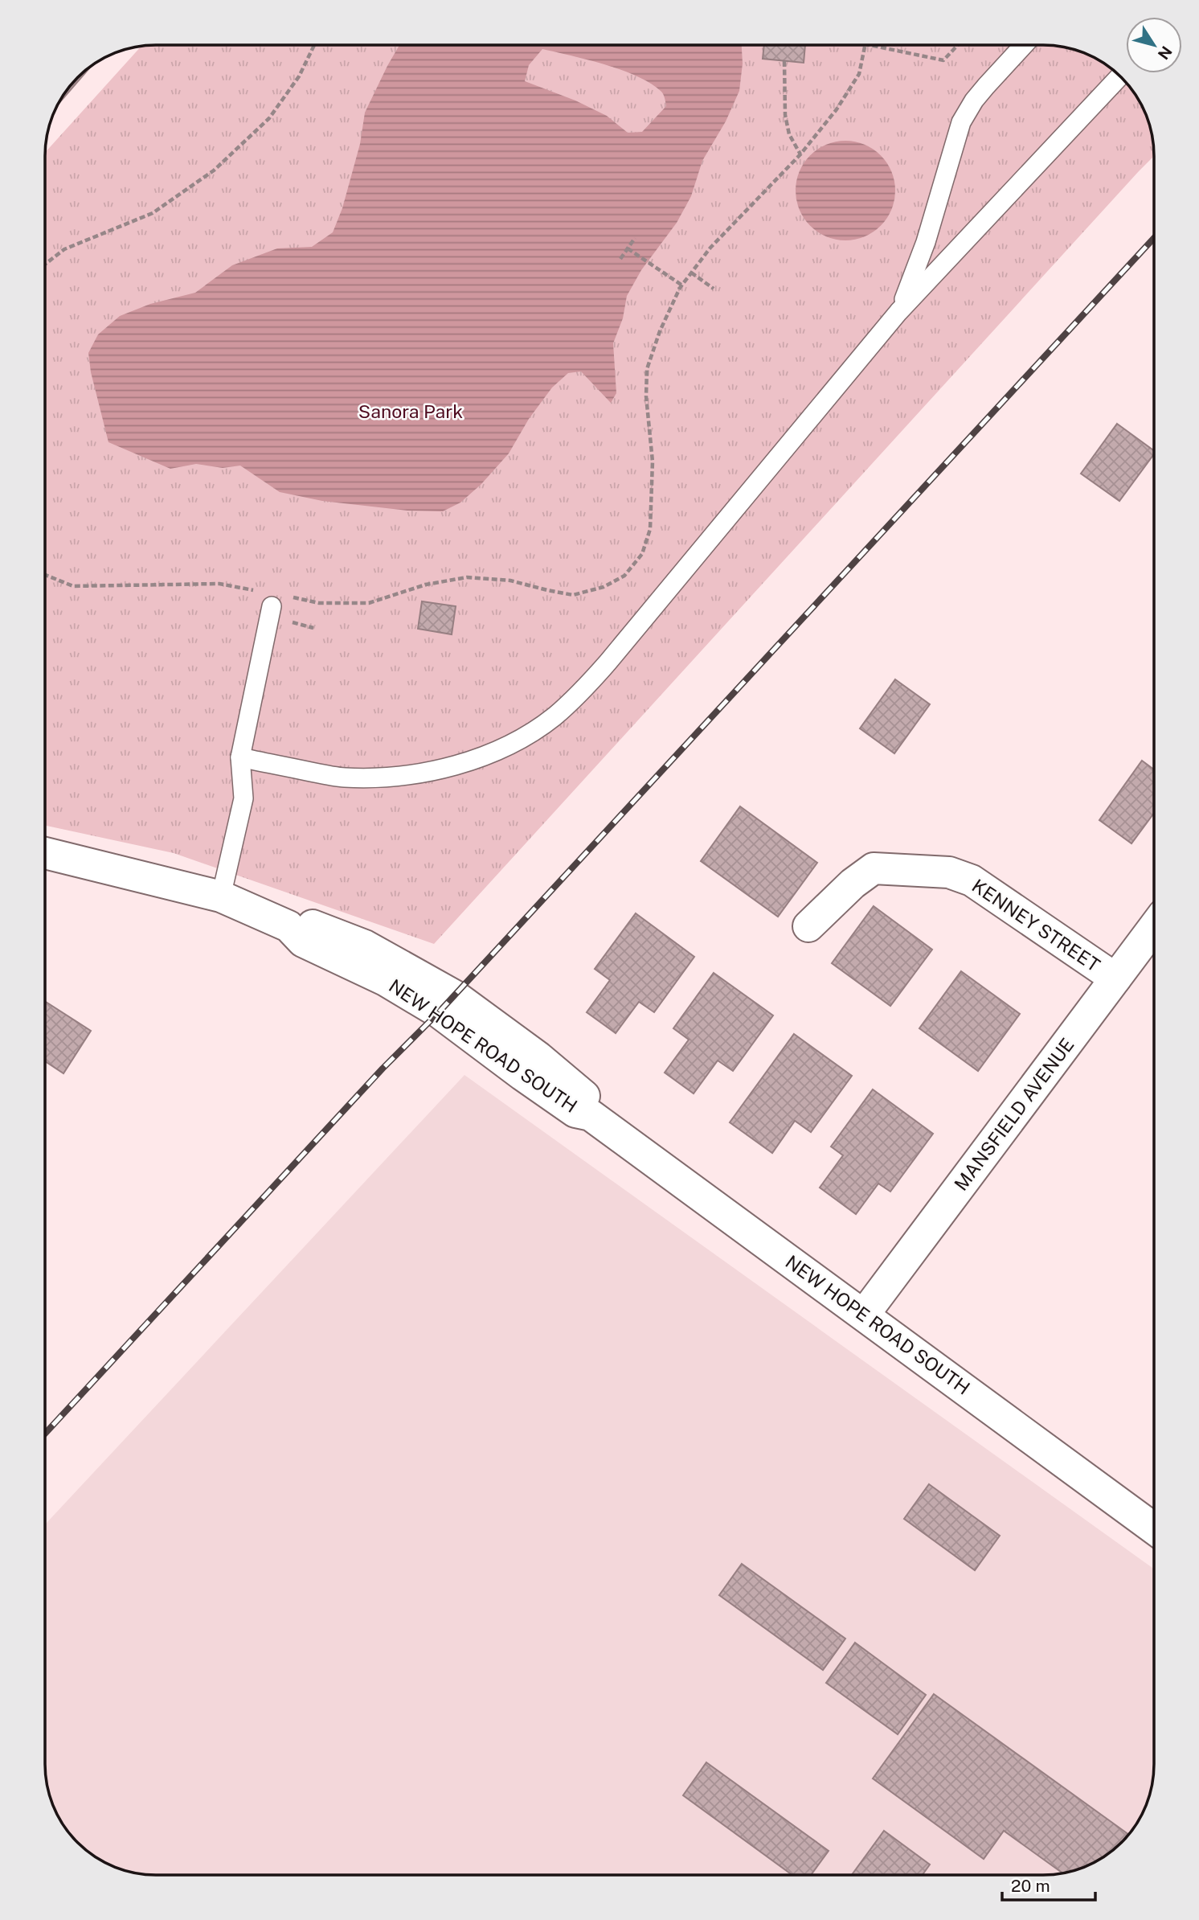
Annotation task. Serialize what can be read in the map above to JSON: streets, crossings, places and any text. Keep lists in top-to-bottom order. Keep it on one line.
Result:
{"streets":{"street":["KENNEY STREET","NEW HOPE ROAD SOUTH","MANSFIELD AVENUE"]},"crossings":[["KENNEY STREET","MANSFIELD AVENUE"],["NEW HOPE ROAD SOUTH","MANSFIELD AVENUE"]],"parks":["Sanora Park"],"scale_bar":"20 m","north":"bottom right"}
